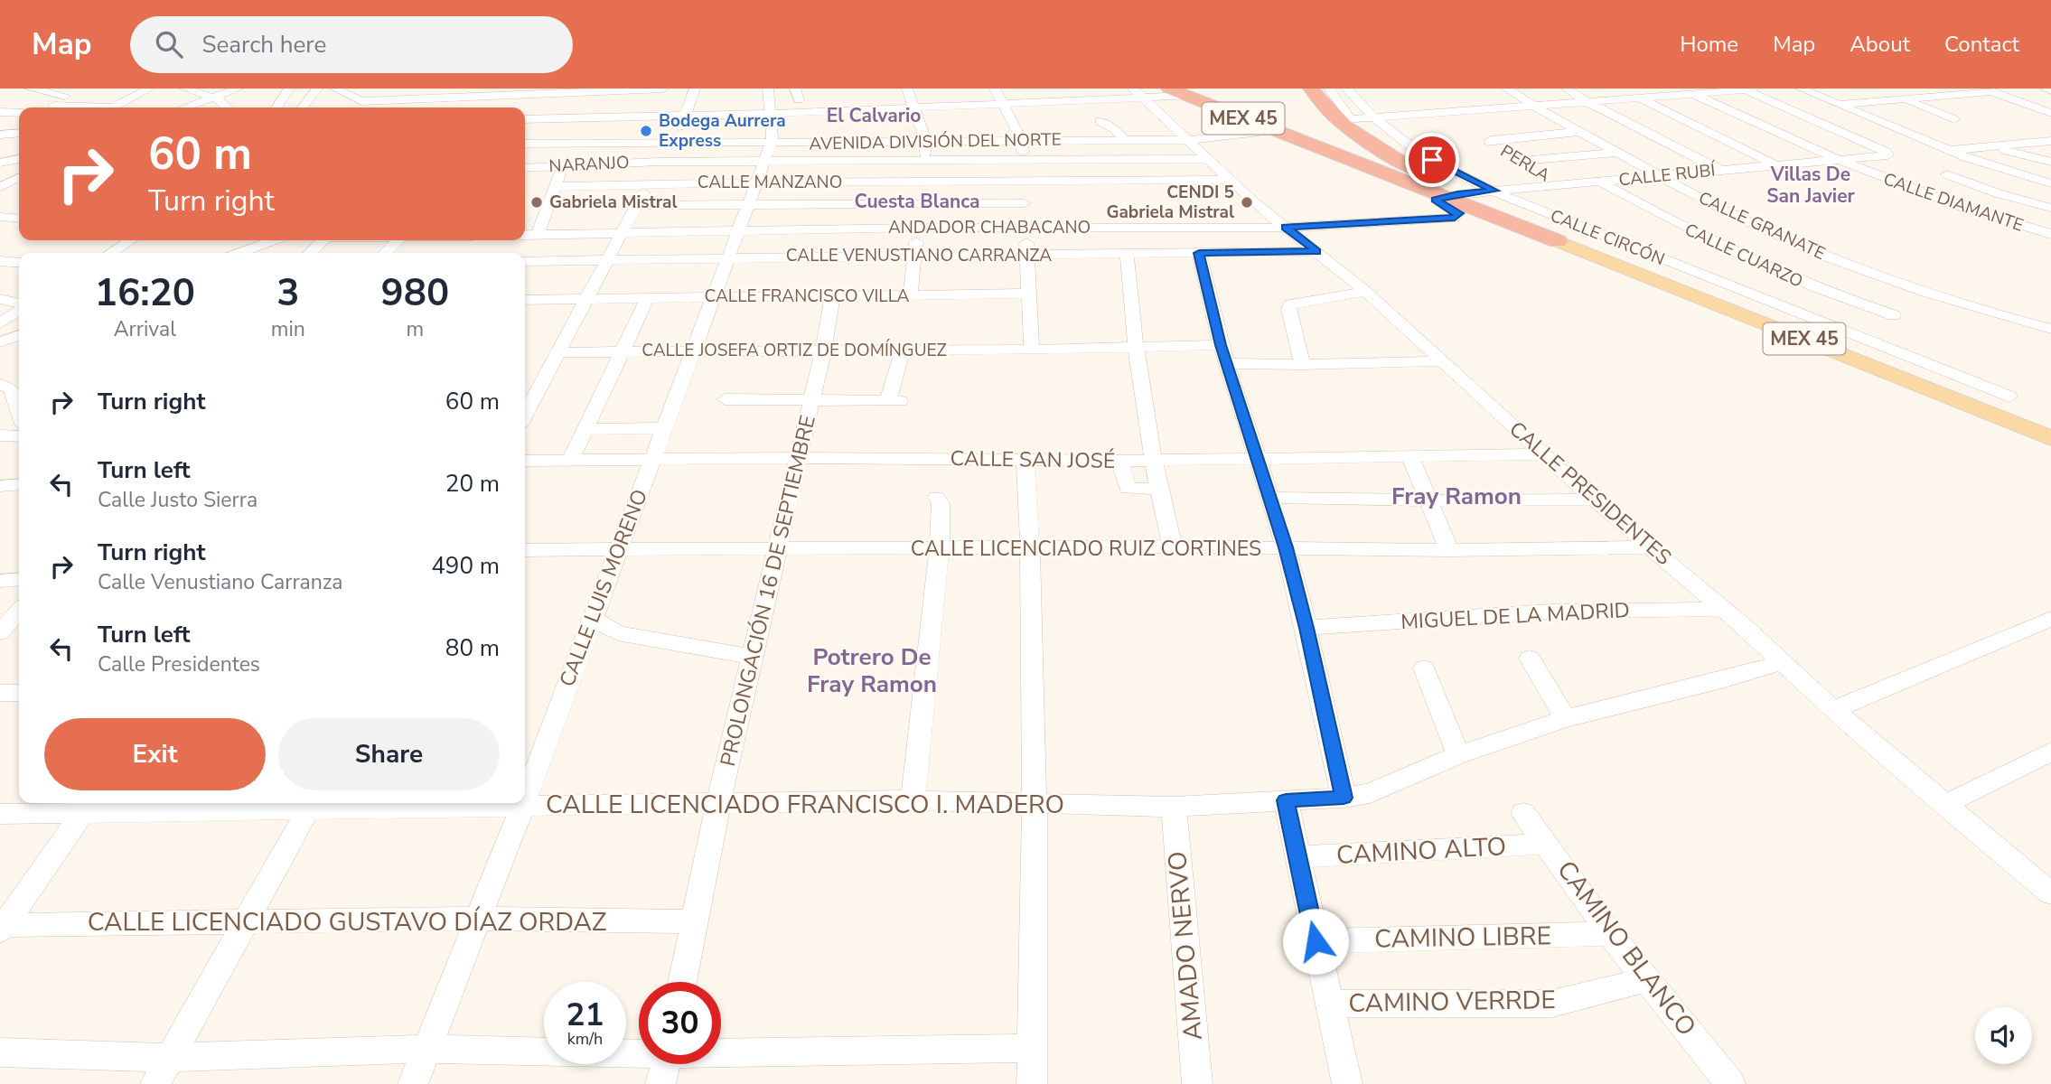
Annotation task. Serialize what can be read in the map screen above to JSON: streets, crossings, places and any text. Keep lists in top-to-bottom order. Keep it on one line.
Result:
{"streets":{"highway":["MEX 45"],"street":["AVENIDA DIVISIÓN DEL NORTE","PERLA","NARANJO","CALLE RUBÍ","CALLE MANZANO","CALLE DIAMANTE","CALLE GRANATE","ANDADOR CHABACANO","CALLE CIRCÓN","CALLE VENUSTIANO CARRANZA","CALLE CUARZO","CALLE FRANCISCO VILLA","CALLE JOSEFA ORTIZ DE DOMÍNGUEZ","CALLE SAN JOSÉ","CALLE PRESIDENTES","CALLE LICENCIADO RUIZ CORTINES","CALLE LUIS MORENO","PROLONGACIÓN 16 DE SEPTIEMBRE","MIGUEL DE LA MADRID","CALLE LICENCIADO FRANCISCO I. MADERO","CAMINO ALTO","CALLE LICENCIADO GUSTAVO DÍAZ ORDAZ","CAMINO LIBRE","AMADO NERVO","CAMINO BLANCO","CAMINO VERRDE"]},"crossings":[["MEX 45","AVENIDA DIVISIÓN DEL NORTE"],["MEX 45","CALLE RUBÍ"],["MEX 45","ANDADOR CHABACANO"],["AVENIDA DIVISIÓN DEL NORTE","NARANJO"],["AVENIDA DIVISIÓN DEL NORTE","CALLE PRESIDENTES"],["AVENIDA DIVISIÓN DEL NORTE","CALLE LUIS MORENO"],["PERLA","CALLE RUBÍ"],["PERLA","CALLE GRANATE"],["NARANJO","CALLE LUIS MORENO"],["CALLE RUBÍ","CALLE DIAMANTE"],["CALLE RUBÍ","CALLE GRANATE"],["CALLE RUBÍ","ANDADOR CHABACANO"],["CALLE RUBÍ","CALLE CIRCÓN"],["CALLE RUBÍ","CALLE CUARZO"],["CALLE MANZANO","CALLE PRESIDENTES"],["CALLE MANZANO","CALLE LUIS MORENO"],["ANDADOR CHABACANO","CALLE PRESIDENTES"],["ANDADOR CHABACANO","CALLE LUIS MORENO"],["CALLE VENUSTIANO CARRANZA","CALLE PRESIDENTES"],["CALLE VENUSTIANO CARRANZA","CALLE LUIS MORENO"],["CALLE FRANCISCO VILLA","CALLE LUIS MORENO"],["CALLE FRANCISCO VILLA","PROLONGACIÓN 16 DE SEPTIEMBRE"],["CALLE JOSEFA ORTIZ DE DOMÍNGUEZ","CALLE PRESIDENTES"],["CALLE JOSEFA ORTIZ DE DOMÍNGUEZ","CALLE LUIS MORENO"],["CALLE JOSEFA ORTIZ DE DOMÍNGUEZ","PROLONGACIÓN 16 DE SEPTIEMBRE"],["CALLE SAN JOSÉ","CALLE PRESIDENTES"],["CALLE SAN JOSÉ","CALLE LUIS MORENO"],["CALLE SAN JOSÉ","PROLONGACIÓN 16 DE SEPTIEMBRE"],["CALLE PRESIDENTES","CALLE LICENCIADO RUIZ CORTINES"],["CALLE PRESIDENTES","MIGUEL DE LA MADRID"],["CALLE PRESIDENTES","CALLE LICENCIADO FRANCISCO I. MADERO"],["CALLE LICENCIADO RUIZ CORTINES","CALLE LUIS MORENO"],["CALLE LICENCIADO RUIZ CORTINES","PROLONGACIÓN 16 DE SEPTIEMBRE"],["CALLE LUIS MORENO","CALLE LICENCIADO FRANCISCO I. MADERO"],["CALLE LUIS MORENO","CALLE LICENCIADO GUSTAVO DÍAZ ORDAZ"],["PROLONGACIÓN 16 DE SEPTIEMBRE","CALLE LICENCIADO FRANCISCO I. MADERO"],["PROLONGACIÓN 16 DE SEPTIEMBRE","CALLE LICENCIADO GUSTAVO DÍAZ ORDAZ"],["CALLE LICENCIADO FRANCISCO I. MADERO","AMADO NERVO"],["CAMINO ALTO","CAMINO BLANCO"],["CAMINO LIBRE","CAMINO BLANCO"],["CAMINO BLANCO","CAMINO VERRDE"]],"districts":["El Calvario","Villas De San Javier","Cuesta Blanca","Fray Ramon","Potrero De Fray Ramon"],"places":["Bodega Aurrera Express","Gabriela Mistral","CENDI 5 Gabriela Mistral"],"page":{"header":"Map","search":"Search here","nav":["Home","Map","About","Contact"],"turn":["60 m","Turn right"],"eta":["16:20","Arrival","3","min","980","m"],"list":[{"name":"Turn right","value":"60 m"},{"name":"Turn left","note":"Calle Justo Sierra","value":"20 m"},{"name":"Turn right","note":"Calle Venustiano Carranza","value":"490 m"},{"name":"Turn left","note":"Calle Presidentes","value":"80 m"}],"buttons":["Exit","Share"],"speed":"21 km/h","limit":"30"}}
